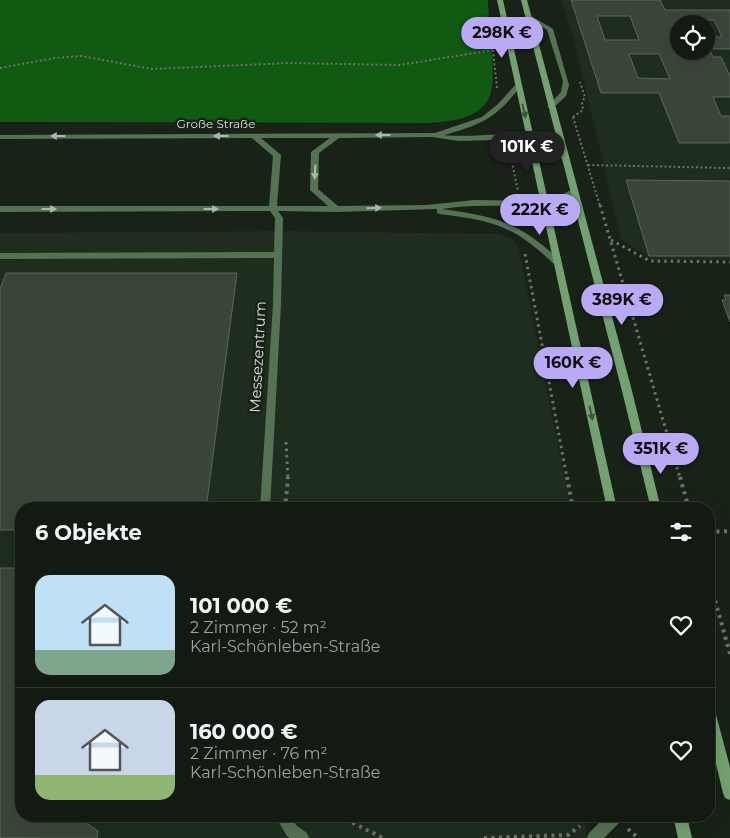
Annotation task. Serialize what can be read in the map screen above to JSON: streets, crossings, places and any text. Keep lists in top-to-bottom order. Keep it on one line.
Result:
{"streets":{"lane":["Große Straße","Messezentrum"]},"crossings":[["Große Straße","Messezentrum"]],"page":{"price":["298K €","101K €","222K €","389K €","160K €","351K €"],"heading":"6 Objekte","list":[{"name":"101 000 €","note":"2 Zimmer · 52 m² · Karl-Schönleben-Straße"},{"name":"160 000 €","note":"2 Zimmer · 76 m² · Karl-Schönleben-Straße"}]}}
